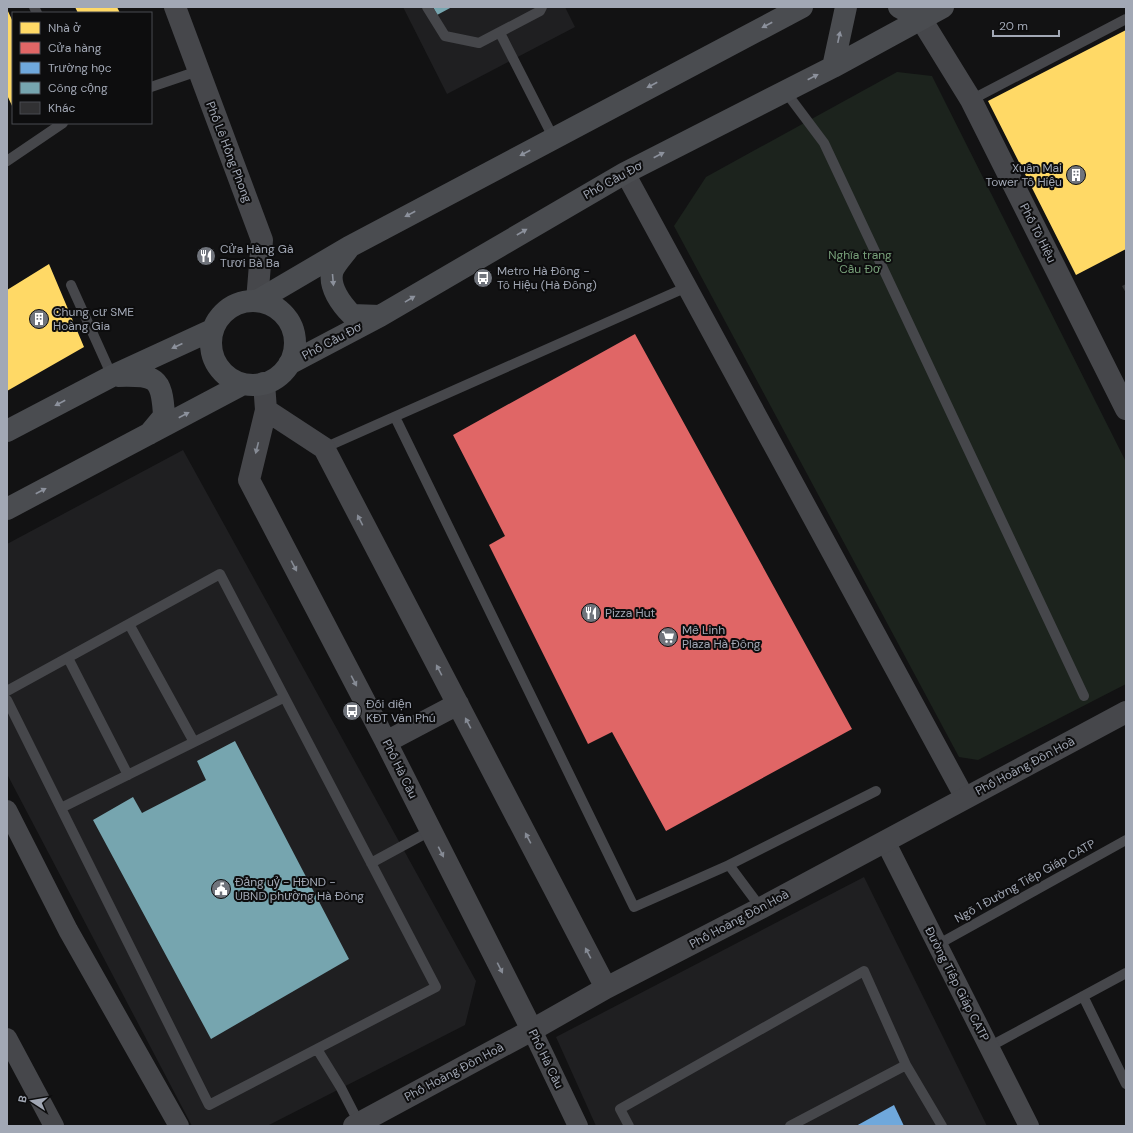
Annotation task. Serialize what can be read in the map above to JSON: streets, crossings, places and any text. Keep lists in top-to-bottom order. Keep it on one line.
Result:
{"streets":{"main road":["Phố Cầu Đơ","Phố Tô Hiệu"],"street":["Phố Lê Hồng Phong","Phố Hoàng Đôn Hoà","Phố Hà Cầu","Đường Tiếp Giáp CATP"],"lane":["Ngõ 1 Đường Tiếp Giáp CATP"]},"crossings":[["Phố Lê Hồng Phong","Phố Cầu Đơ"],["Phố Lê Hồng Phong","Phố Hà Cầu"],["Phố Cầu Đơ","Phố Tô Hiệu"],["Phố Cầu Đơ","Phố Hà Cầu"],["Phố Hoàng Đôn Hoà","Phố Hà Cầu"],["Phố Hoàng Đôn Hoà","Đường Tiếp Giáp CATP"],["Ngõ 1 Đường Tiếp Giáp CATP","Đường Tiếp Giáp CATP"]],"parks":["Nghĩa trang Cầu Đơ"],"places":{"building":["Xuân Mai Tower Tô Hiệu","Chung cư SME Hoàng Gia"],"restaurant":["Cửa Hàng Gà Tươi Bà Ba","Pizza Hut"],"bus stop":["Metro Hà Đông - Tô Hiệu (Hà Đông)","Đối diện KĐT Văn Phú"],"supermarket":["Mê Linh Plaza Hà Đông"],"public building":["Đảng uỷ - HĐND - UBND phường Hà Đông"]},"legend":["Nhà ở","Cửa hàng","Trường học","Công cộng","Khác"],"scale_bar":"20 m","north":"left"}
